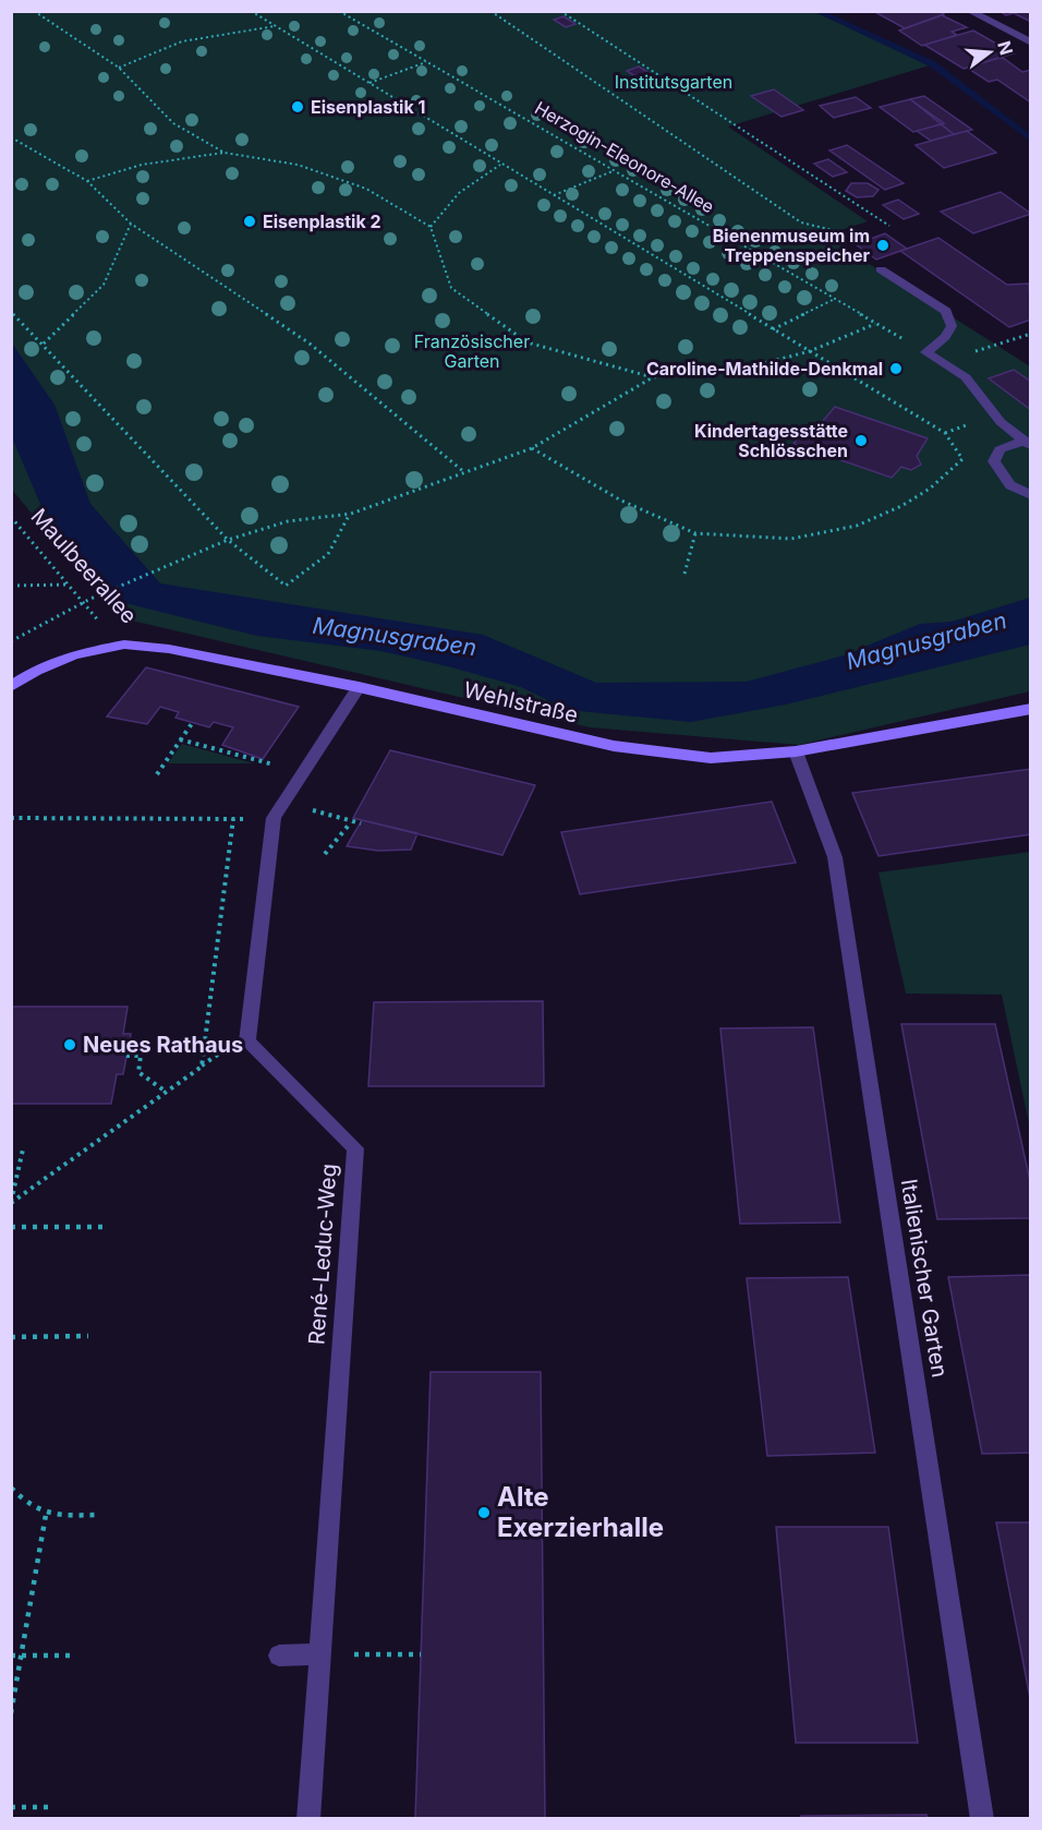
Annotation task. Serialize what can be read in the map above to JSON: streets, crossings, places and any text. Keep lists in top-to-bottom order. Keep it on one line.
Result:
{"streets":{"street":["Wehlstraße","René-Leduc-Weg","Italienischer Garten"],"path":["Herzogin-Eleonore-Allee","Maulbeerallee"]},"crossings":[["Maulbeerallee","Wehlstraße"],["Wehlstraße","René-Leduc-Weg"],["Wehlstraße","Italienischer Garten"]],"water":["Magnusgraben"],"parks":["Institutsgarten","Französischer Garten"],"places":["Eisenplastik 1","Eisenplastik 2","Bienenmuseum im Treppenspeicher","Caroline-Mathilde-Denkmal","Kindertagesstätte Schlösschen","Neues Rathaus","Alte Exerzierhalle"],"north":"right"}
